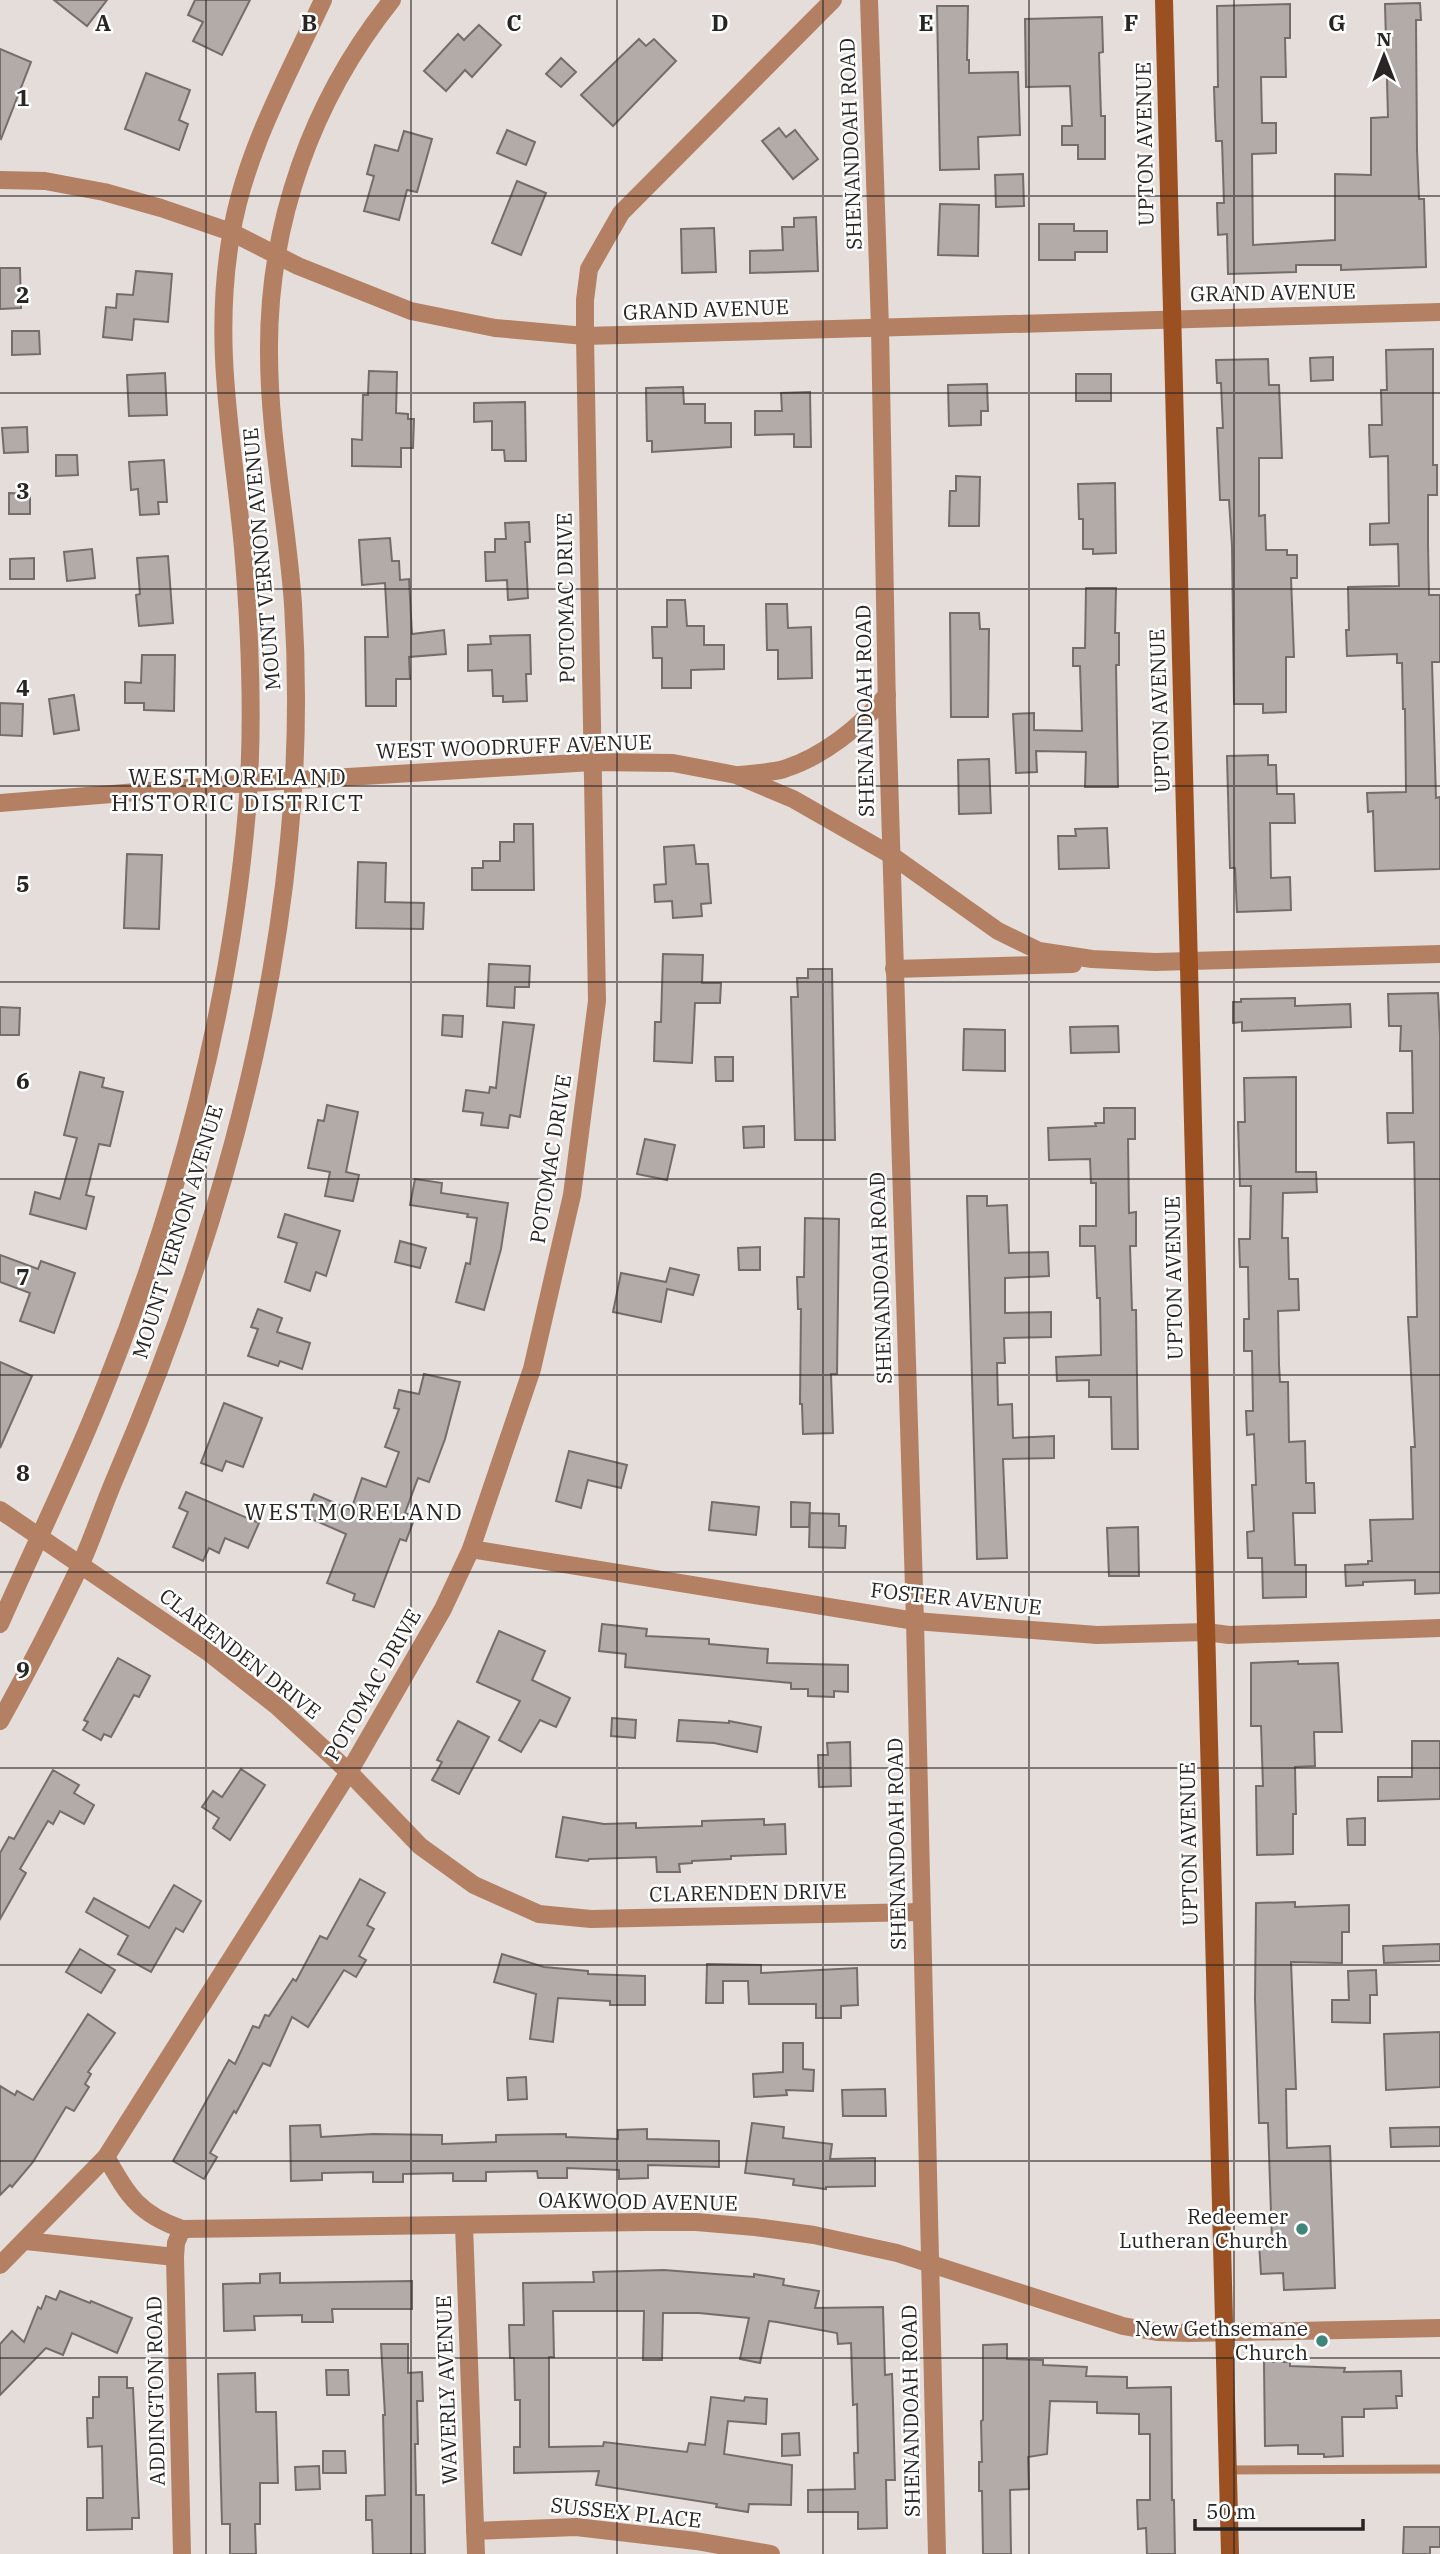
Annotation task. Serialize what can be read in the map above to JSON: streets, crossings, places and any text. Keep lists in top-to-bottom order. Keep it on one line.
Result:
{"streets":{"street":["SHENANDOAH ROAD","UPTON AVENUE","GRAND AVENUE","MOUNT VERNON AVENUE","POTOMAC DRIVE","WEST WOODRUFF AVENUE","FOSTER AVENUE","CLARENDEN DRIVE","OAKWOOD AVENUE","WAVERLY AVENUE","ADDINGTON ROAD","SUSSEX PLACE"]},"crossings":[["SHENANDOAH ROAD","GRAND AVENUE"],["SHENANDOAH ROAD","WEST WOODRUFF AVENUE"],["SHENANDOAH ROAD","FOSTER AVENUE"],["SHENANDOAH ROAD","CLARENDEN DRIVE"],["SHENANDOAH ROAD","OAKWOOD AVENUE"],["UPTON AVENUE","GRAND AVENUE"],["UPTON AVENUE","WEST WOODRUFF AVENUE"],["UPTON AVENUE","FOSTER AVENUE"],["UPTON AVENUE","OAKWOOD AVENUE"],["GRAND AVENUE","MOUNT VERNON AVENUE"],["GRAND AVENUE","POTOMAC DRIVE"],["MOUNT VERNON AVENUE","WEST WOODRUFF AVENUE"],["MOUNT VERNON AVENUE","CLARENDEN DRIVE"],["POTOMAC DRIVE","WEST WOODRUFF AVENUE"],["POTOMAC DRIVE","FOSTER AVENUE"],["POTOMAC DRIVE","CLARENDEN DRIVE"],["POTOMAC DRIVE","OAKWOOD AVENUE"],["OAKWOOD AVENUE","WAVERLY AVENUE"],["OAKWOOD AVENUE","ADDINGTON ROAD"],["WAVERLY AVENUE","SUSSEX PLACE"]],"districts":["WESTMORELAND HISTORIC DISTRICT","WESTMORELAND"],"places":["Redeemer Lutheran Church","New Gethsemane Church"],"scale_bar":"50 m","north":"top","grid":{"columns":["A","B","C","D","E","F","G"],"rows":["1","2","3","4","5","6","7","8","9"]}}
